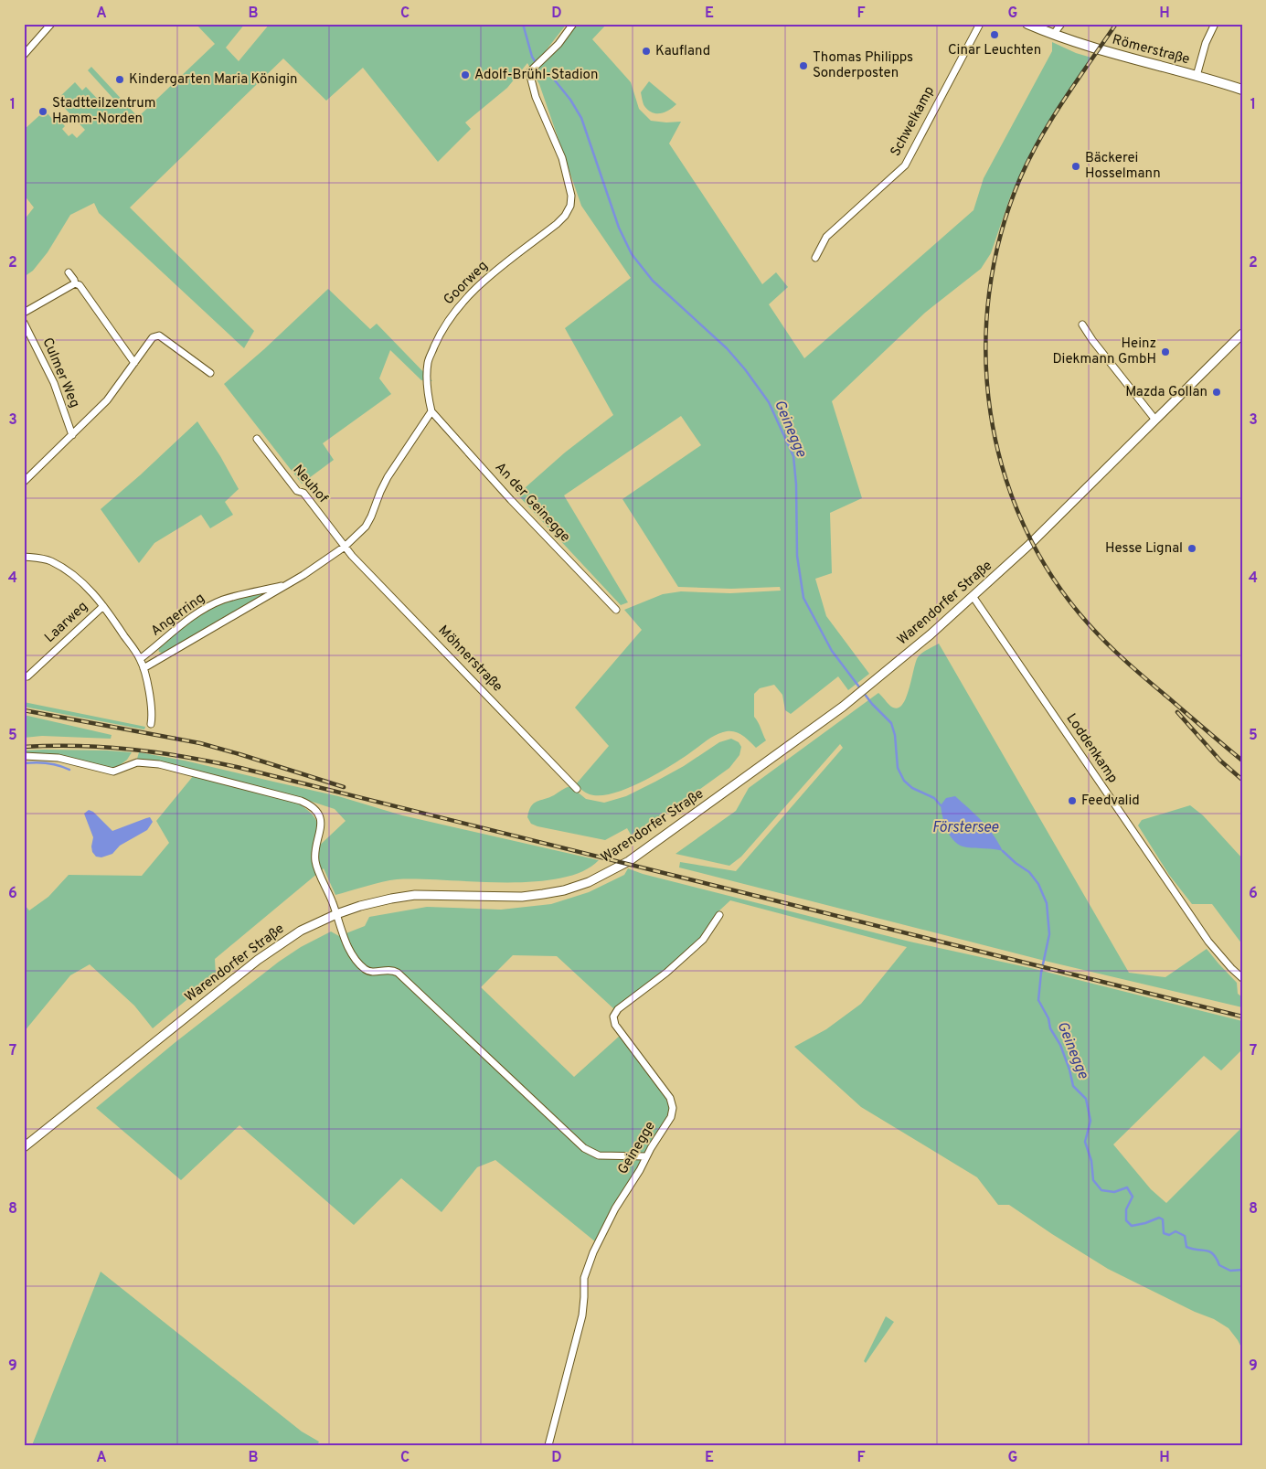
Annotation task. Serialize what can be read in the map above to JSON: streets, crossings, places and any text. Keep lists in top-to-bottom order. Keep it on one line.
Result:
{"streets":{"main road":["Römerstraße"],"street":["Schwelkamp","Goorweg","Culmer Weg","Neuhof","An der Geinegge","Warendorfer Straße","Angerring","Laarweg","Möhnerstraße","Loddenkamp","Geinegge"]},"crossings":[["Goorweg","An der Geinegge"],["Neuhof","Angerring"],["Neuhof","Möhnerstraße"],["Warendorfer Straße","Loddenkamp"],["Angerring","Möhnerstraße"]],"water":["Geinegge","Förstersee"],"places":["Cinar Leuchten","Kaufland","Thomas Philipps Sonderposten","Adolf-Brühl-Stadion","Kindergarten Maria Königin","Stadtteilzentrum Hamm-Norden","Bäckerei Hosselmann","Heinz Diekmann GmbH","Mazda Gollan","Hesse Lignal","Feedvalid"],"grid":{"columns":["A","B","C","D","E","F","G","H"],"rows":["1","2","3","4","5","6","7","8","9"]}}
